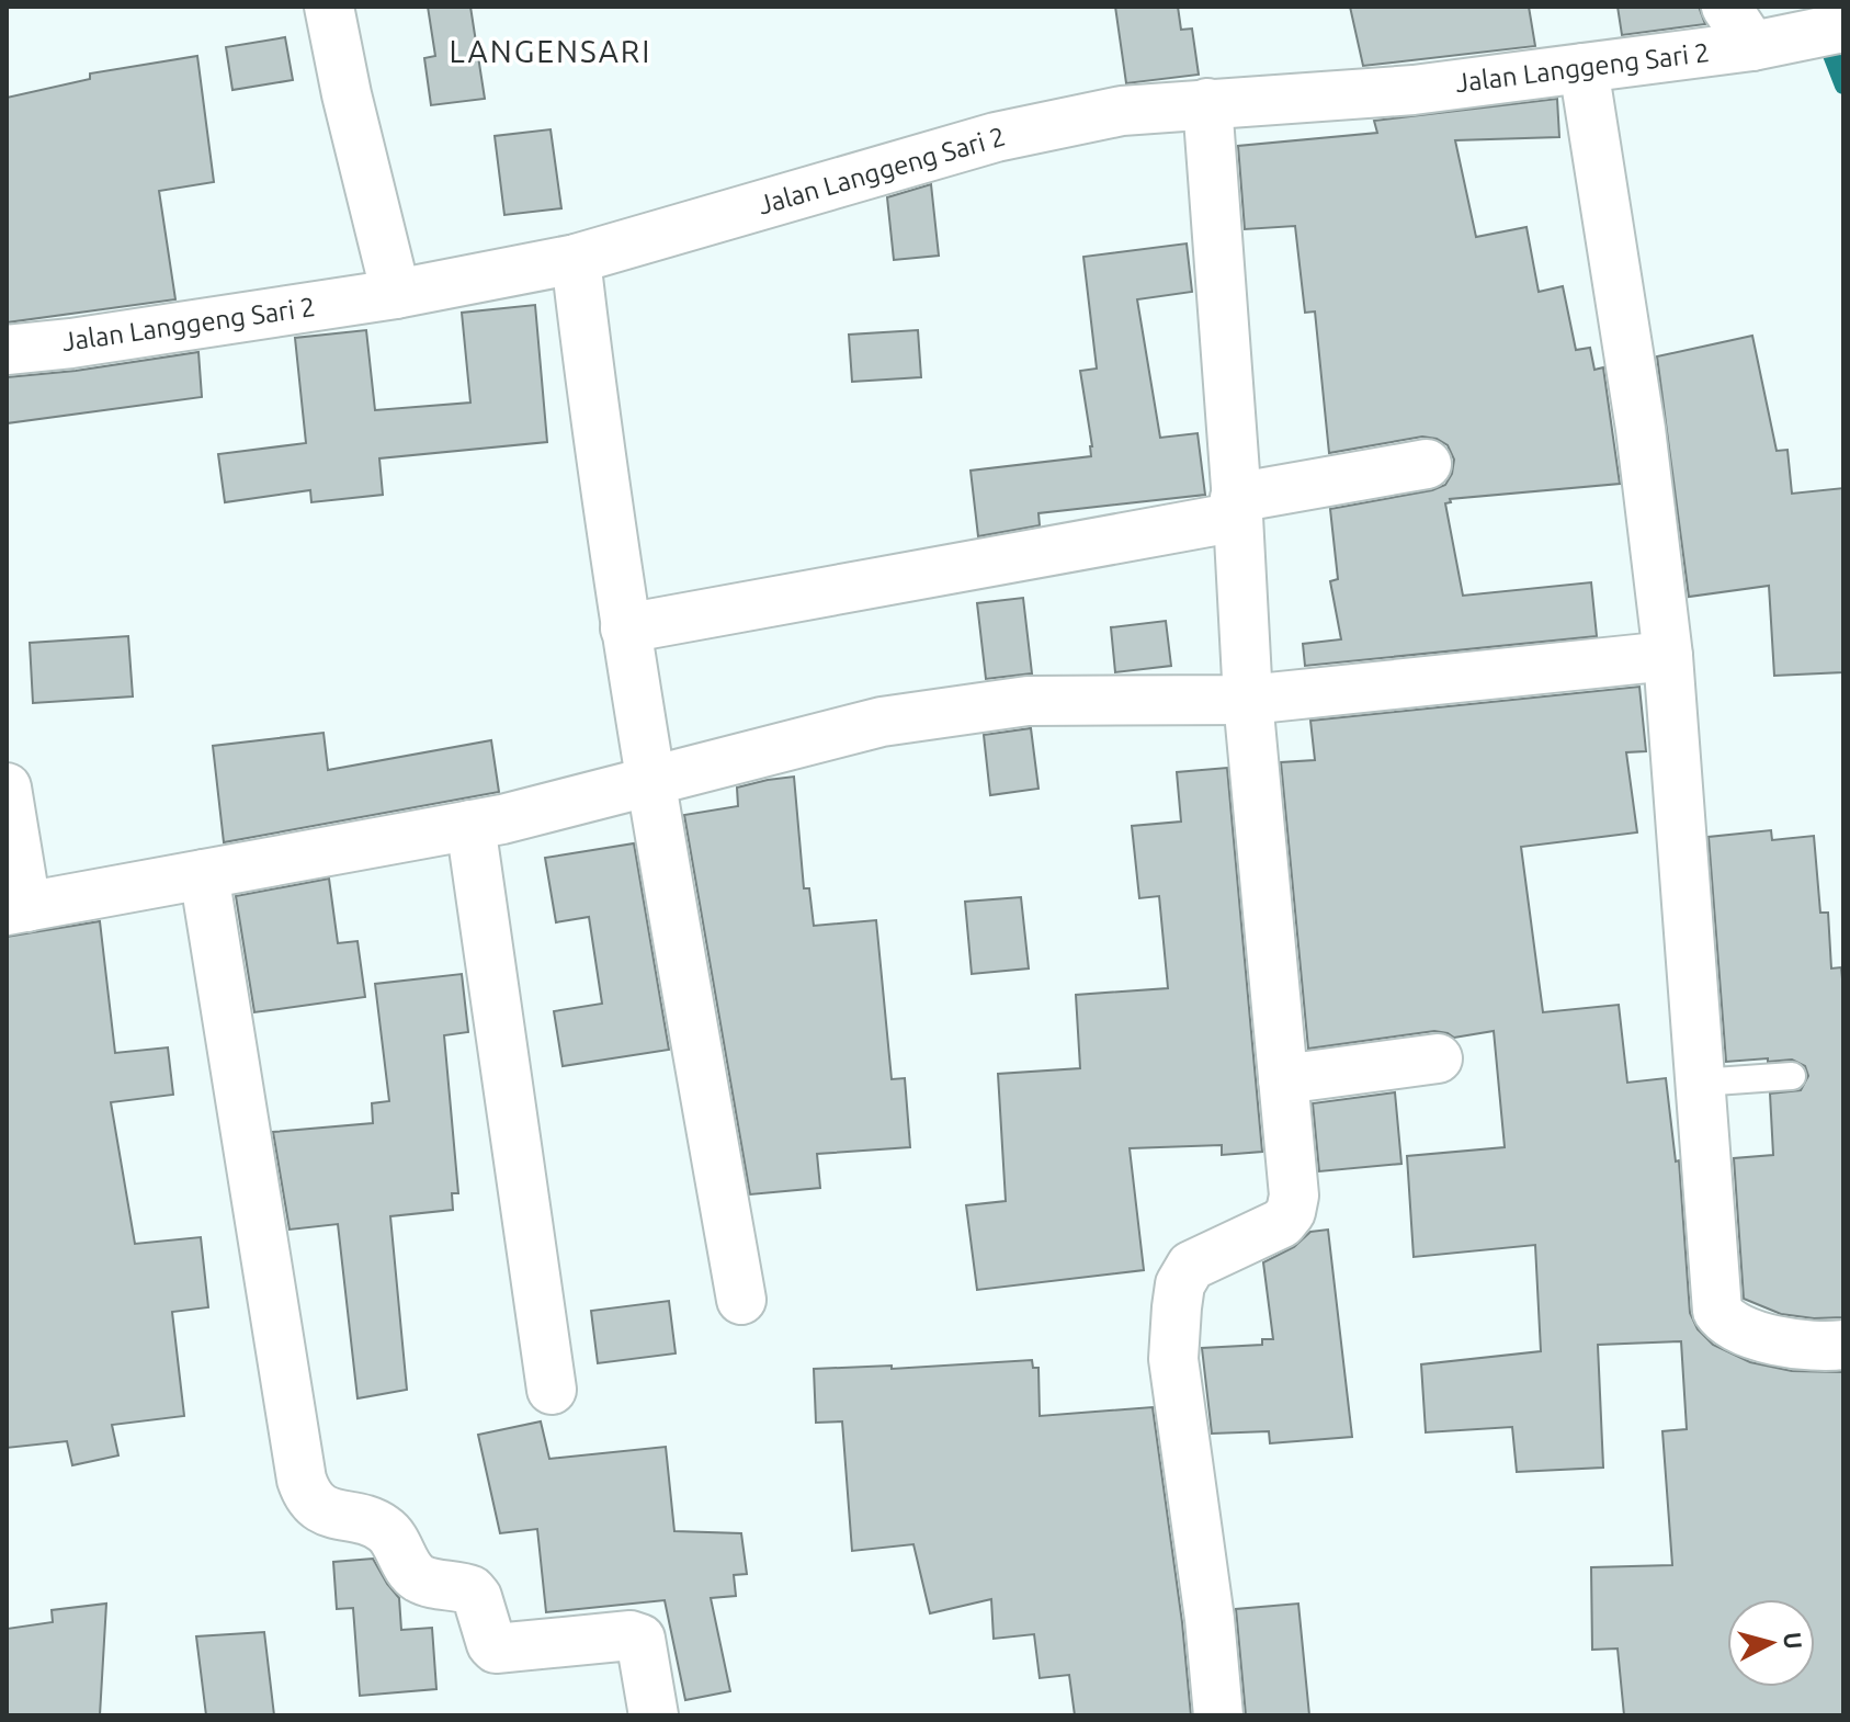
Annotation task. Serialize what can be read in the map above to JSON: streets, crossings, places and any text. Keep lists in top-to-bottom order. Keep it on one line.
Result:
{"streets":{"street":["Jalan Langgeng Sari 2"]},"districts":["LANGENSARI"],"north":"right"}
